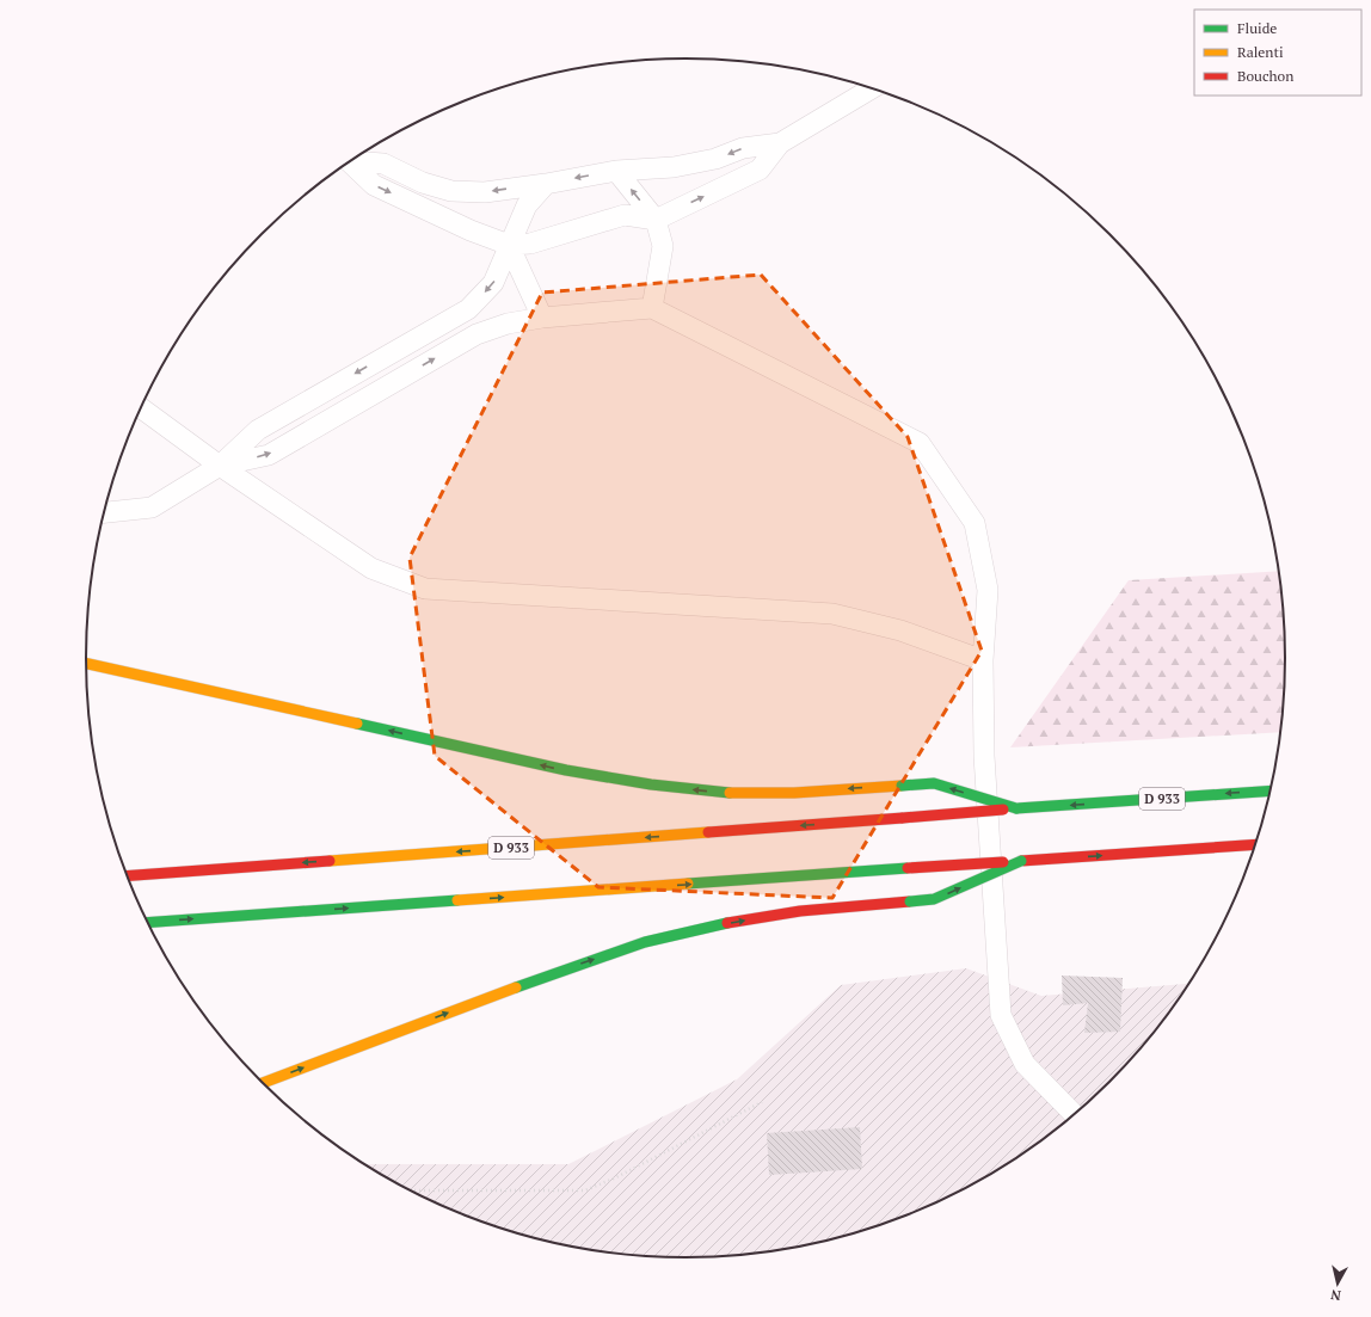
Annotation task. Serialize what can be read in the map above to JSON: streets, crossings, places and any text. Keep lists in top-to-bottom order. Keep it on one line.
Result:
{"streets":{"highway":["D 933"]},"legend":["Fluide","Ralenti","Bouchon"],"north":"bottom"}
